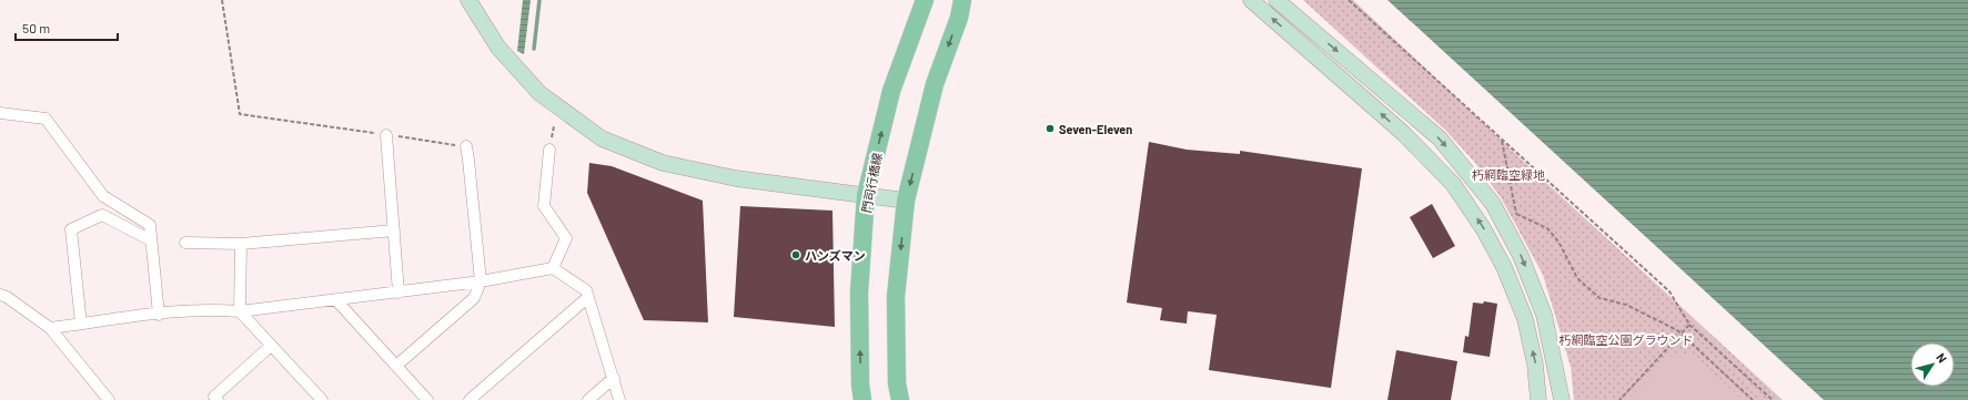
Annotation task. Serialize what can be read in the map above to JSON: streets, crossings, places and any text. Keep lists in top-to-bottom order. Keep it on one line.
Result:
{"streets":{"main road":["門司行橋線"]},"parks":["朽網臨空緑地","朽網臨空公園グラウンド"],"places":["Seven-Eleven","ハンズマン"],"scale_bar":"50 m","north":"top right"}
